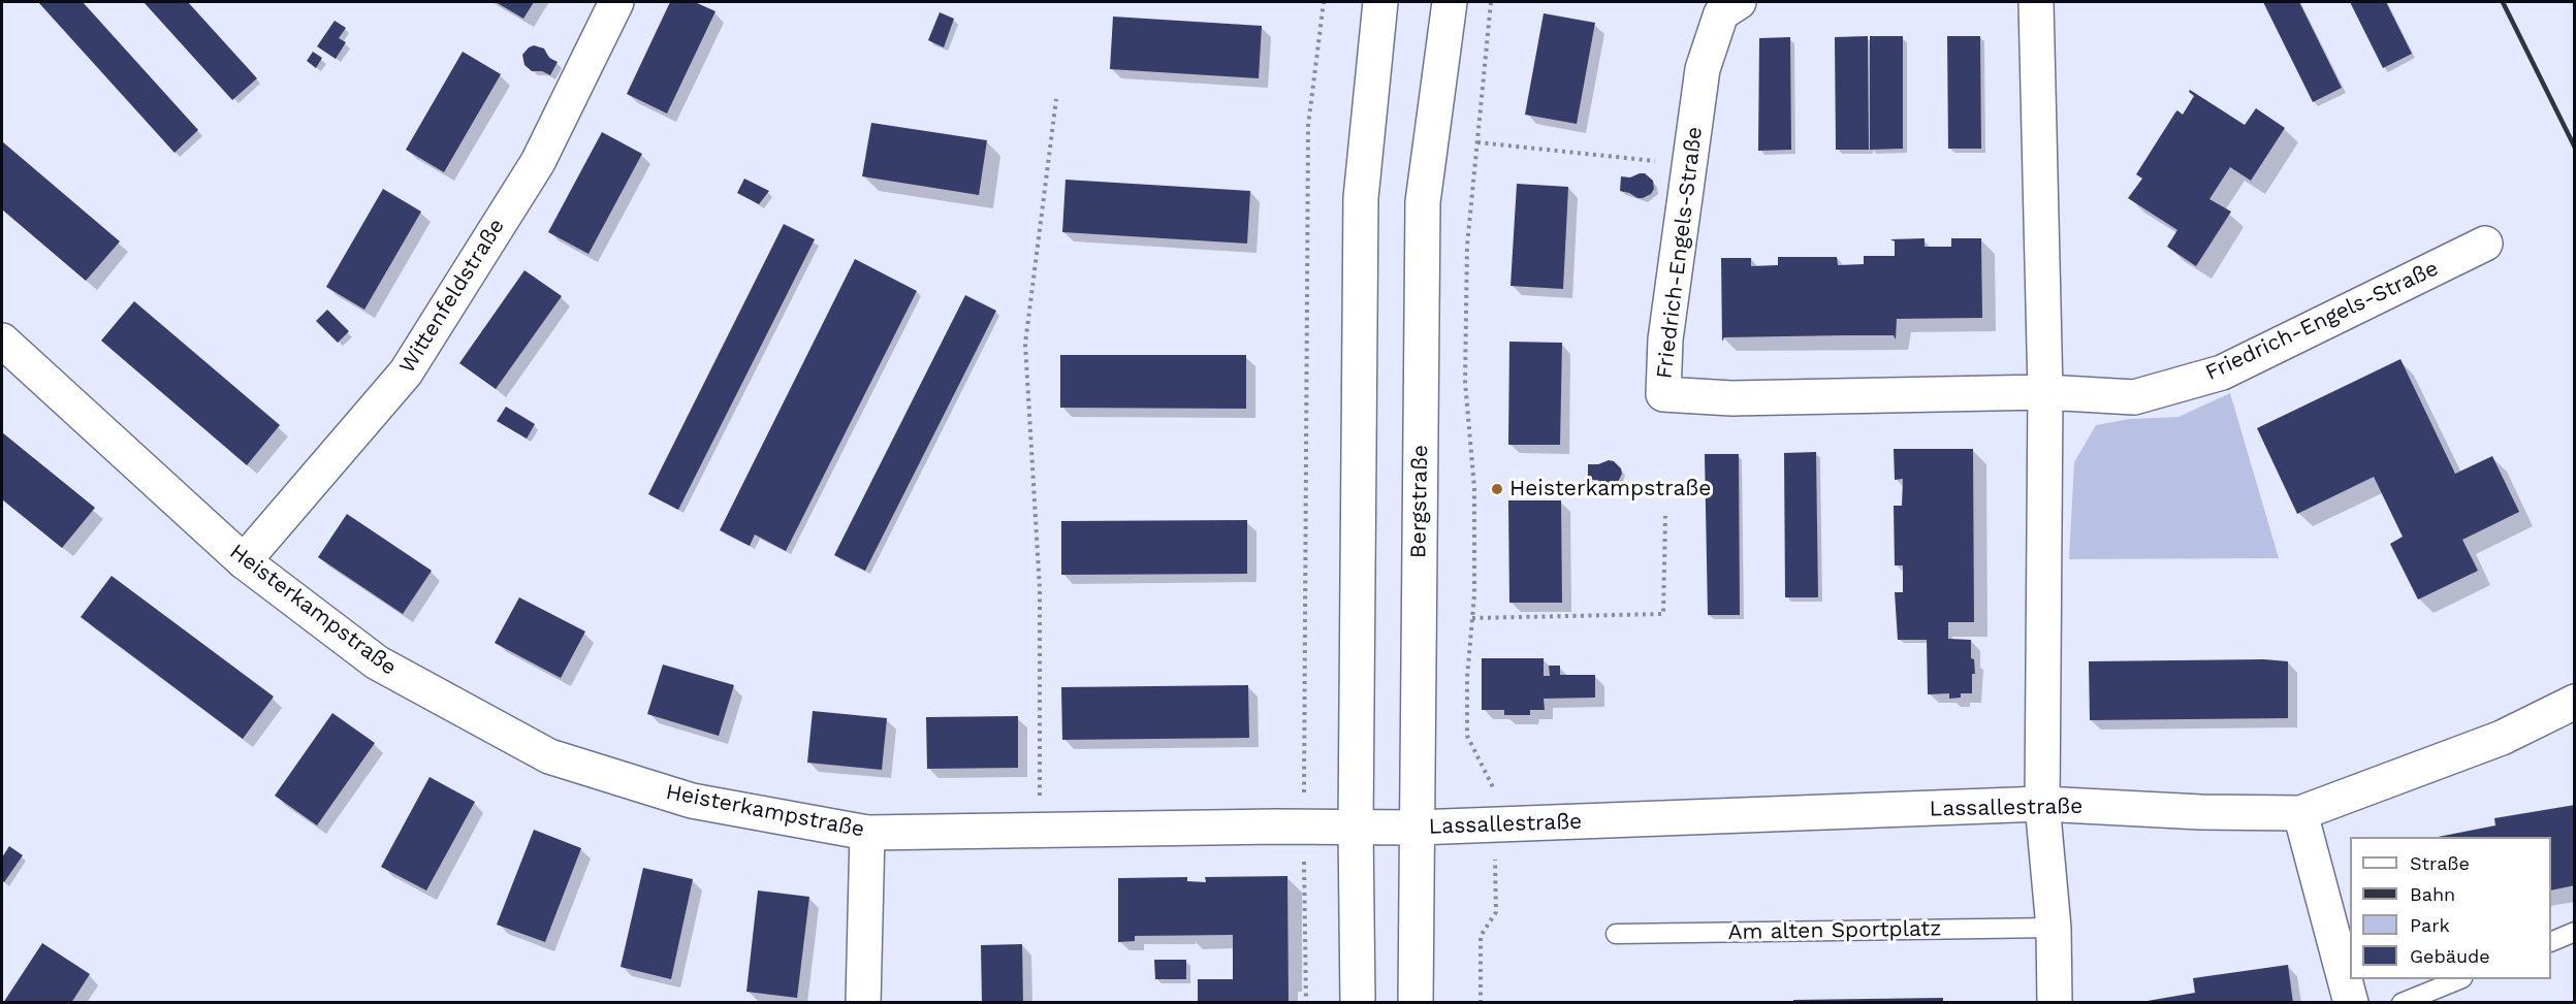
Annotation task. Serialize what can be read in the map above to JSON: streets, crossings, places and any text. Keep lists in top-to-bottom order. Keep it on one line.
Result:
{"streets":{"street":["Friedrich-Engels-Straße","Wittenfeldstraße","Bergstraße","Heisterkampstraße","Lassallestraße"],"lane":["Am alten Sportplatz"]},"crossings":[["Wittenfeldstraße","Heisterkampstraße"],["Bergstraße","Heisterkampstraße"],["Bergstraße","Lassallestraße"],["Heisterkampstraße","Lassallestraße"]],"places":["Heisterkampstraße"],"legend":["Straße","Bahn","Park","Gebäude"]}
